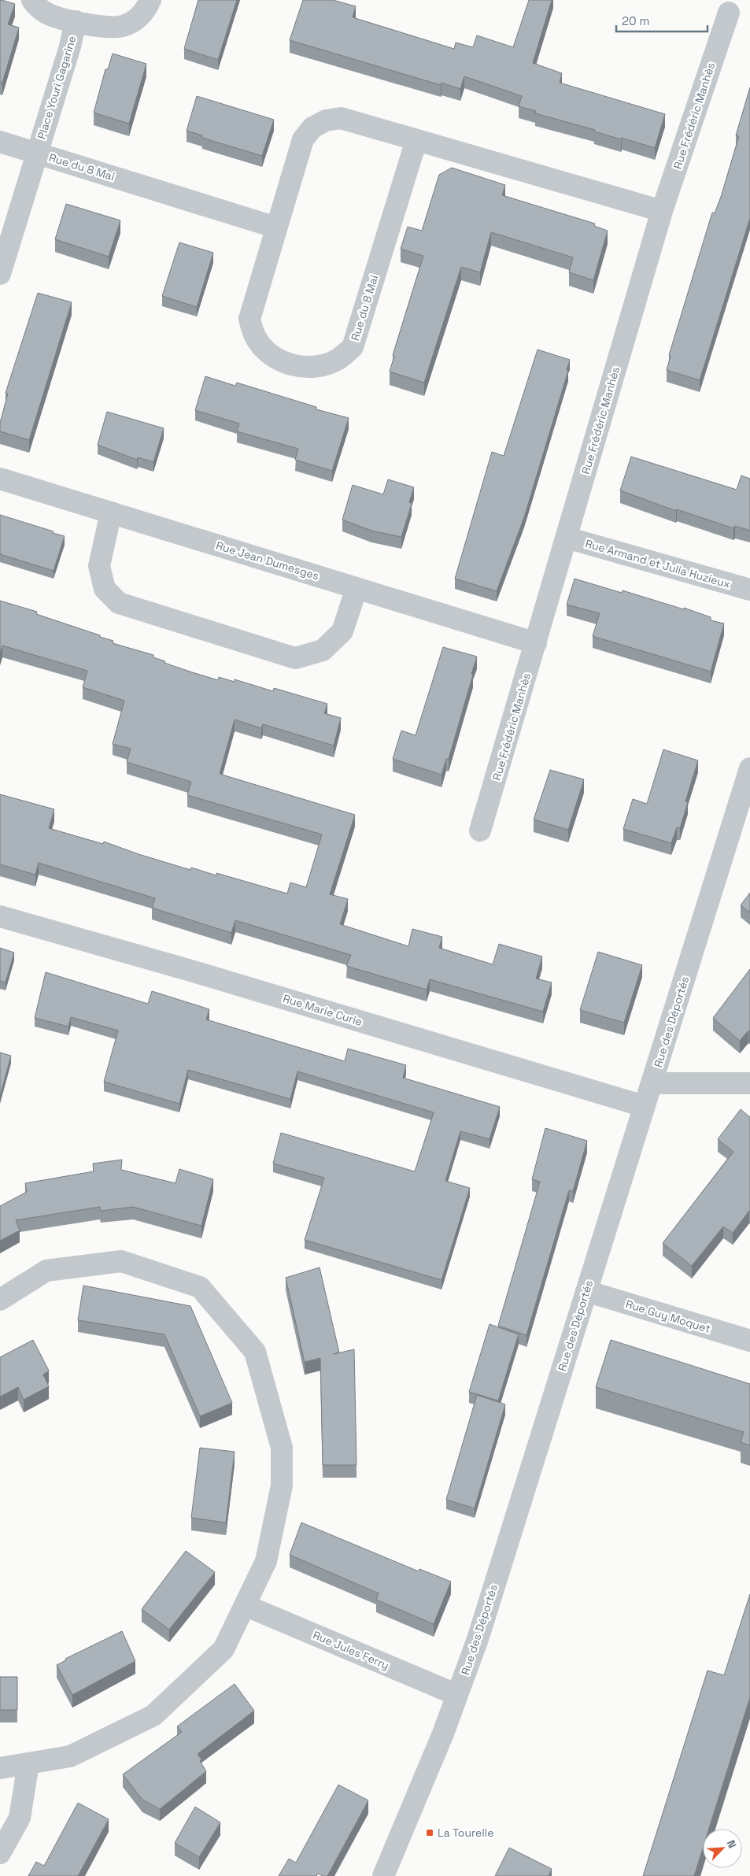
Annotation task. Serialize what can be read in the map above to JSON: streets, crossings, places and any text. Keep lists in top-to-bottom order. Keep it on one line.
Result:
{"streets":{"street":["Place Youri Gagarine","Rue Frédéric Manhès","Rue du 8 Mai","Rue Jean Dumesges","Rue Armand et Julia Huzieux","Rue Marie Curie","Rue des Déportés","Rue Guy Moquet","Rue Jules Ferry"]},"crossings":[["Place Youri Gagarine","Rue du 8 Mai"],["Rue Frédéric Manhès","Rue du 8 Mai"],["Rue Frédéric Manhès","Rue Jean Dumesges"],["Rue Frédéric Manhès","Rue Armand et Julia Huzieux"],["Rue Marie Curie","Rue des Déportés"],["Rue des Déportés","Rue Guy Moquet"],["Rue des Déportés","Rue Jules Ferry"]],"places":{"transit":["La Tourelle"]},"scale_bar":"20 m","north":"top right"}
